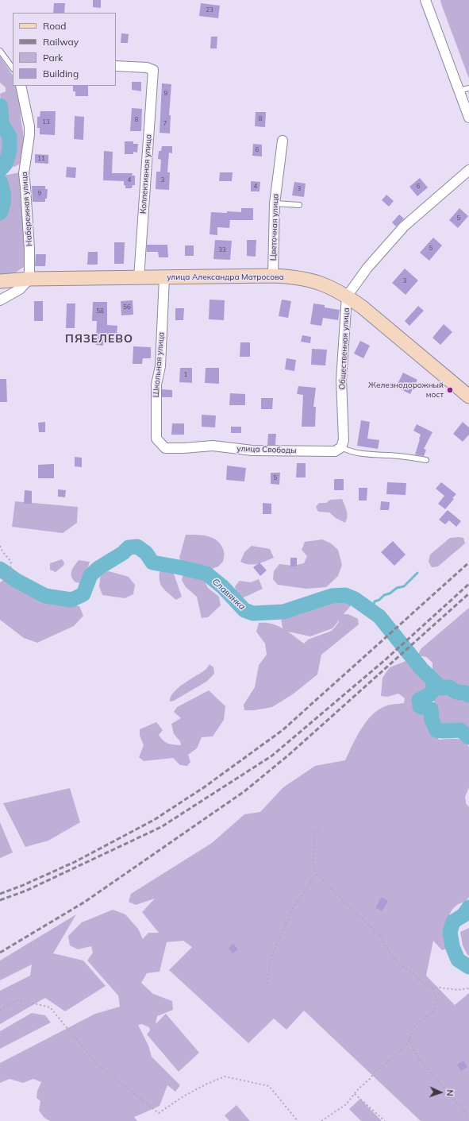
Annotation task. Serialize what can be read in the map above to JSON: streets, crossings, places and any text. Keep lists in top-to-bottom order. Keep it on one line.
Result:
{"streets":{"main road":["улица Александра Матросова"],"street":["Коллективная улица","Набережная улица","Цветочная улица","Общественная улица","Школьная улица","улица Свободы"]},"crossings":[["Коллективная улица","улица Александра Матросова"],["Набережная улица","улица Александра Матросова"],["Цветочная улица","улица Александра Матросова"],["улица Александра Матросова","Общественная улица"],["улица Александра Матросова","Школьная улица"],["Общественная улица","улица Свободы"],["Школьная улица","улица Свободы"]],"districts":["ПЯЗЕЛЕВО"],"water":["Славянка"],"places":["Железнодорожный мост"],"house_numbers":["23","9","8","8","13","7","6","11","4","3","4","6","3","9","5","5","33","3","56","58","1","5"],"legend":["Road","Railway","Park","Building"],"north":"right"}
